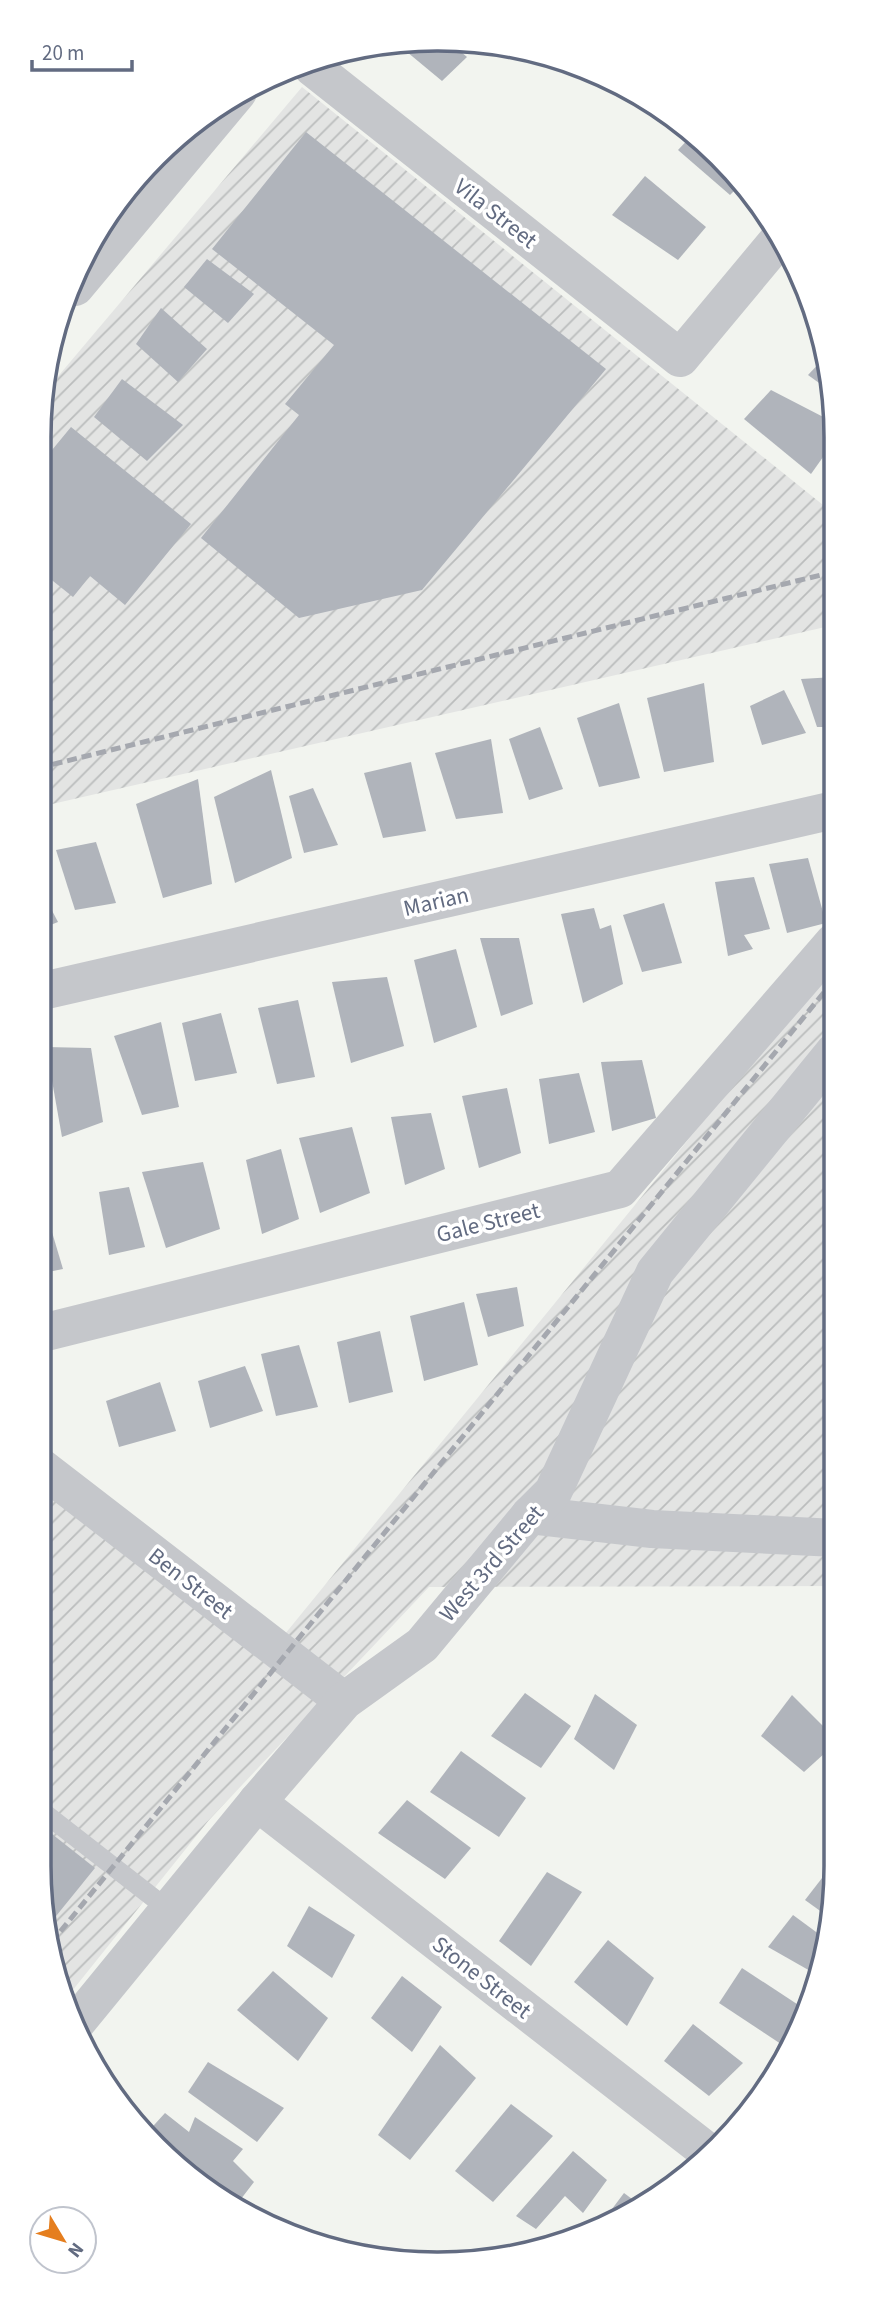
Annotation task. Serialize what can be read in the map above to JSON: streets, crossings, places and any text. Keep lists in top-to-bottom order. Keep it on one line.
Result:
{"streets":{"street":["Vila Street","Marian","Gale Street","West 3rd Street","Ben Street","Stone Street"]},"crossings":[["West 3rd Street","Ben Street"],["West 3rd Street","Stone Street"]],"scale_bar":"20 m","north":"bottom right"}
